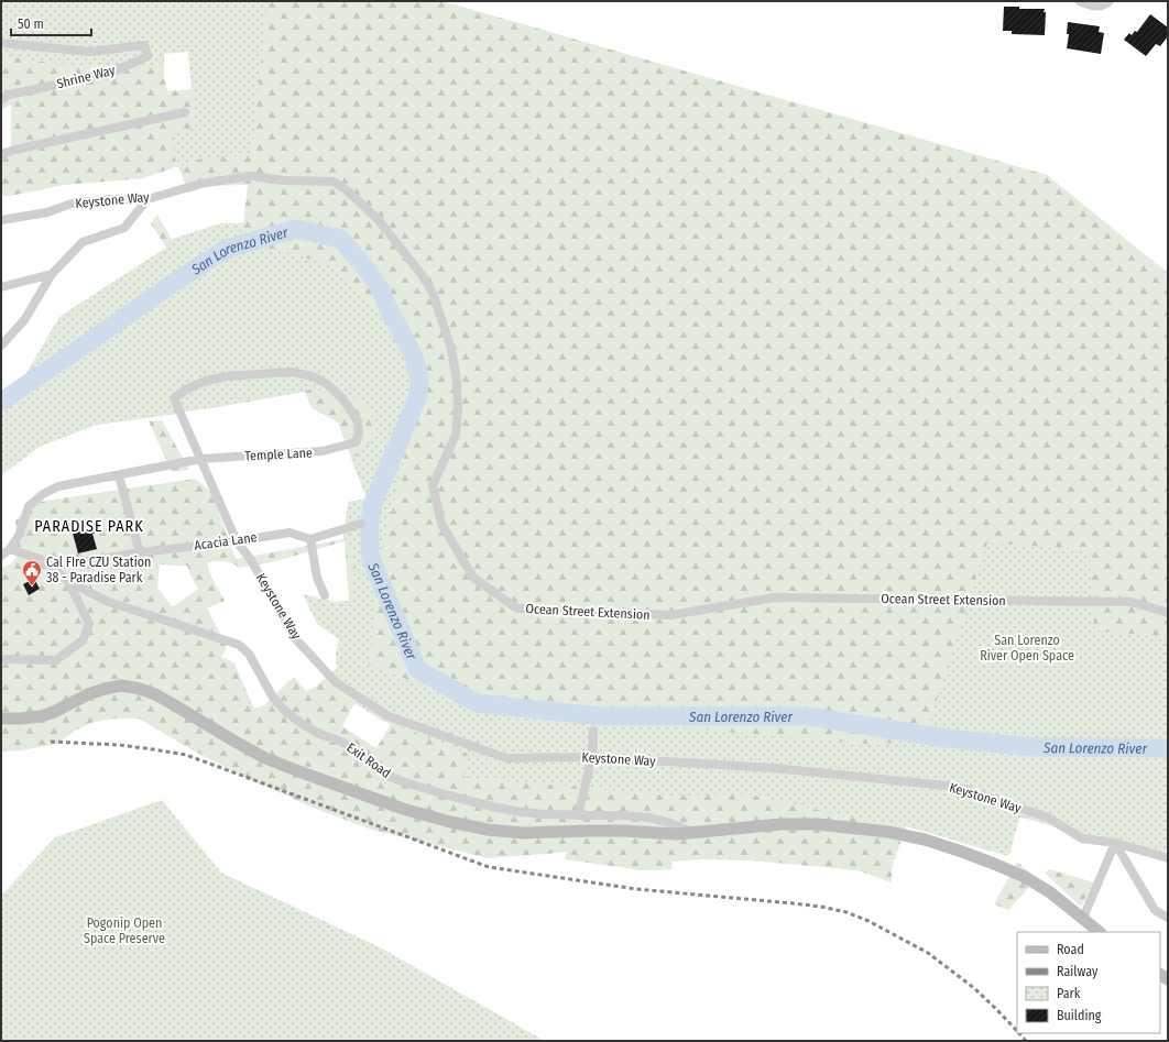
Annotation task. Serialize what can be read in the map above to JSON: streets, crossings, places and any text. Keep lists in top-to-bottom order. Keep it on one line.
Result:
{"streets":{"street":["Shrine Way","Keystone Way","Temple Lane","Acacia Lane","Ocean Street Extension","Exit Road"]},"crossings":[["Keystone Way","Temple Lane"],["Keystone Way","Acacia Lane"],["Keystone Way","Ocean Street Extension"]],"districts":["PARADISE PARK"],"water":["San Lorenzo River"],"parks":["San Lorenzo River Open Space","Pogonip Open Space Preserve"],"places":{"public building":["Cal FIre CZU Station 38 - Paradise Park"]},"legend":["Road","Railway","Park","Building"],"scale_bar":"50 m"}
